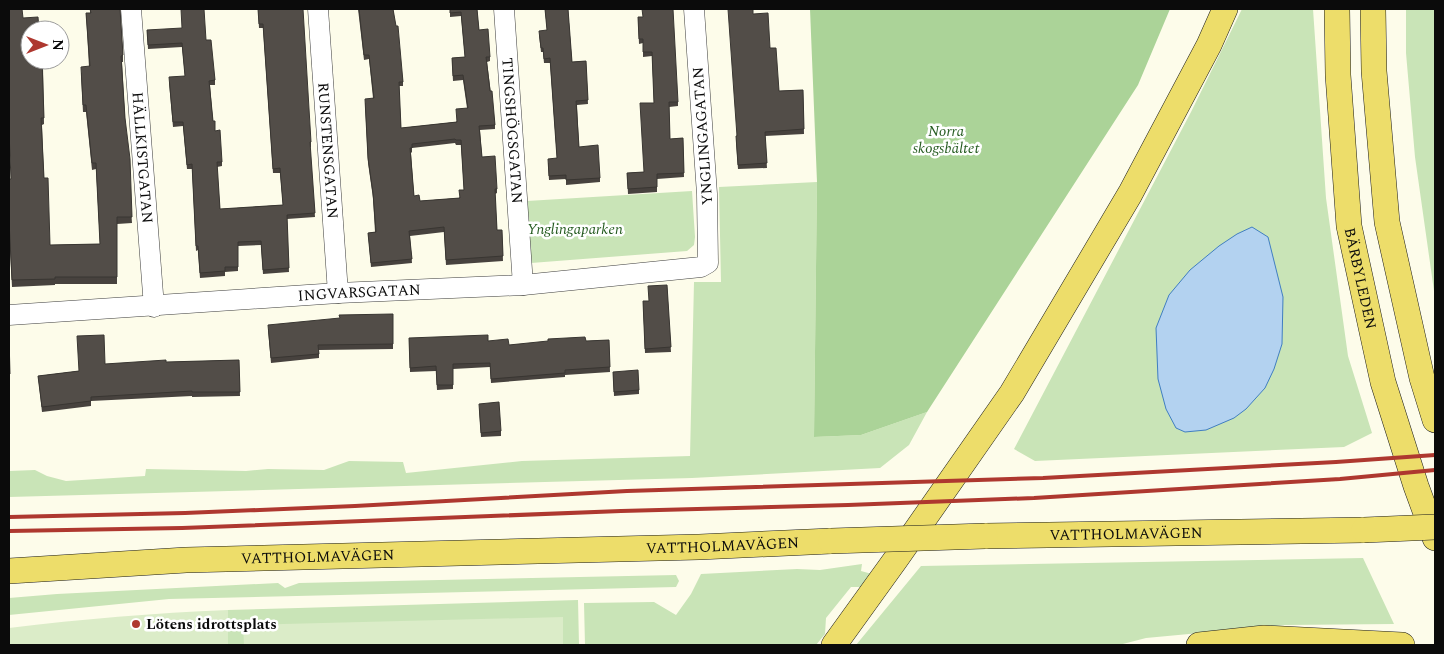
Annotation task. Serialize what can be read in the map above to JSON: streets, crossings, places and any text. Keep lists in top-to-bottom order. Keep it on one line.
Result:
{"streets":{"main road":["BÄRBYLEDEN","VATTHOLMAVÄGEN"],"street":["TINGSHÖGSGATAN","YNGLINGAGATAN","RUNSTENSGATAN","HÄLLKISTGATAN","INGVARSGATAN"]},"crossings":[["TINGSHÖGSGATAN","INGVARSGATAN"],["YNGLINGAGATAN","INGVARSGATAN"],["RUNSTENSGATAN","INGVARSGATAN"],["HÄLLKISTGATAN","INGVARSGATAN"]],"parks":["Norra skogsbältet","Ynglingaparken"],"places":["Lötens idrottsplats"],"north":"right"}
